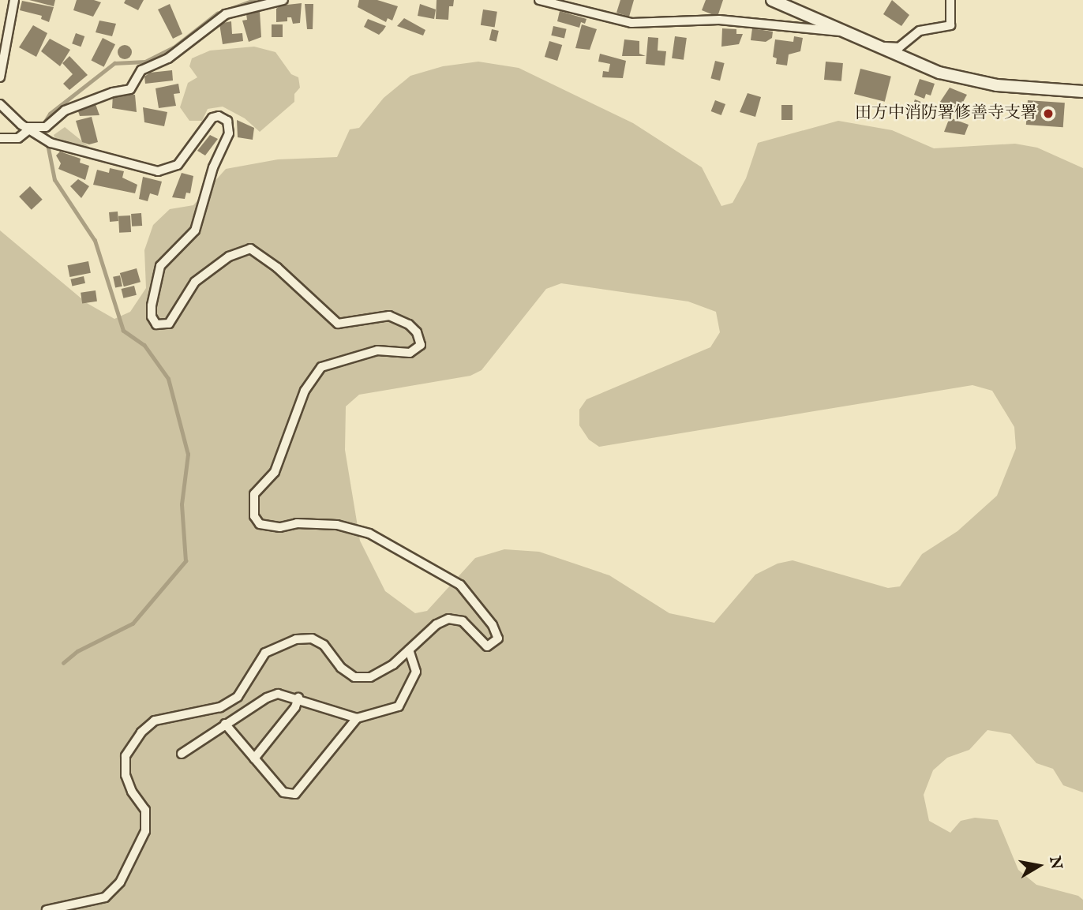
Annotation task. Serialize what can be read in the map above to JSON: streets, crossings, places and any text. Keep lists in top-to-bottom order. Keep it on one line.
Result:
{"places":["田方中消防署修善寺支署"],"north":"right"}
